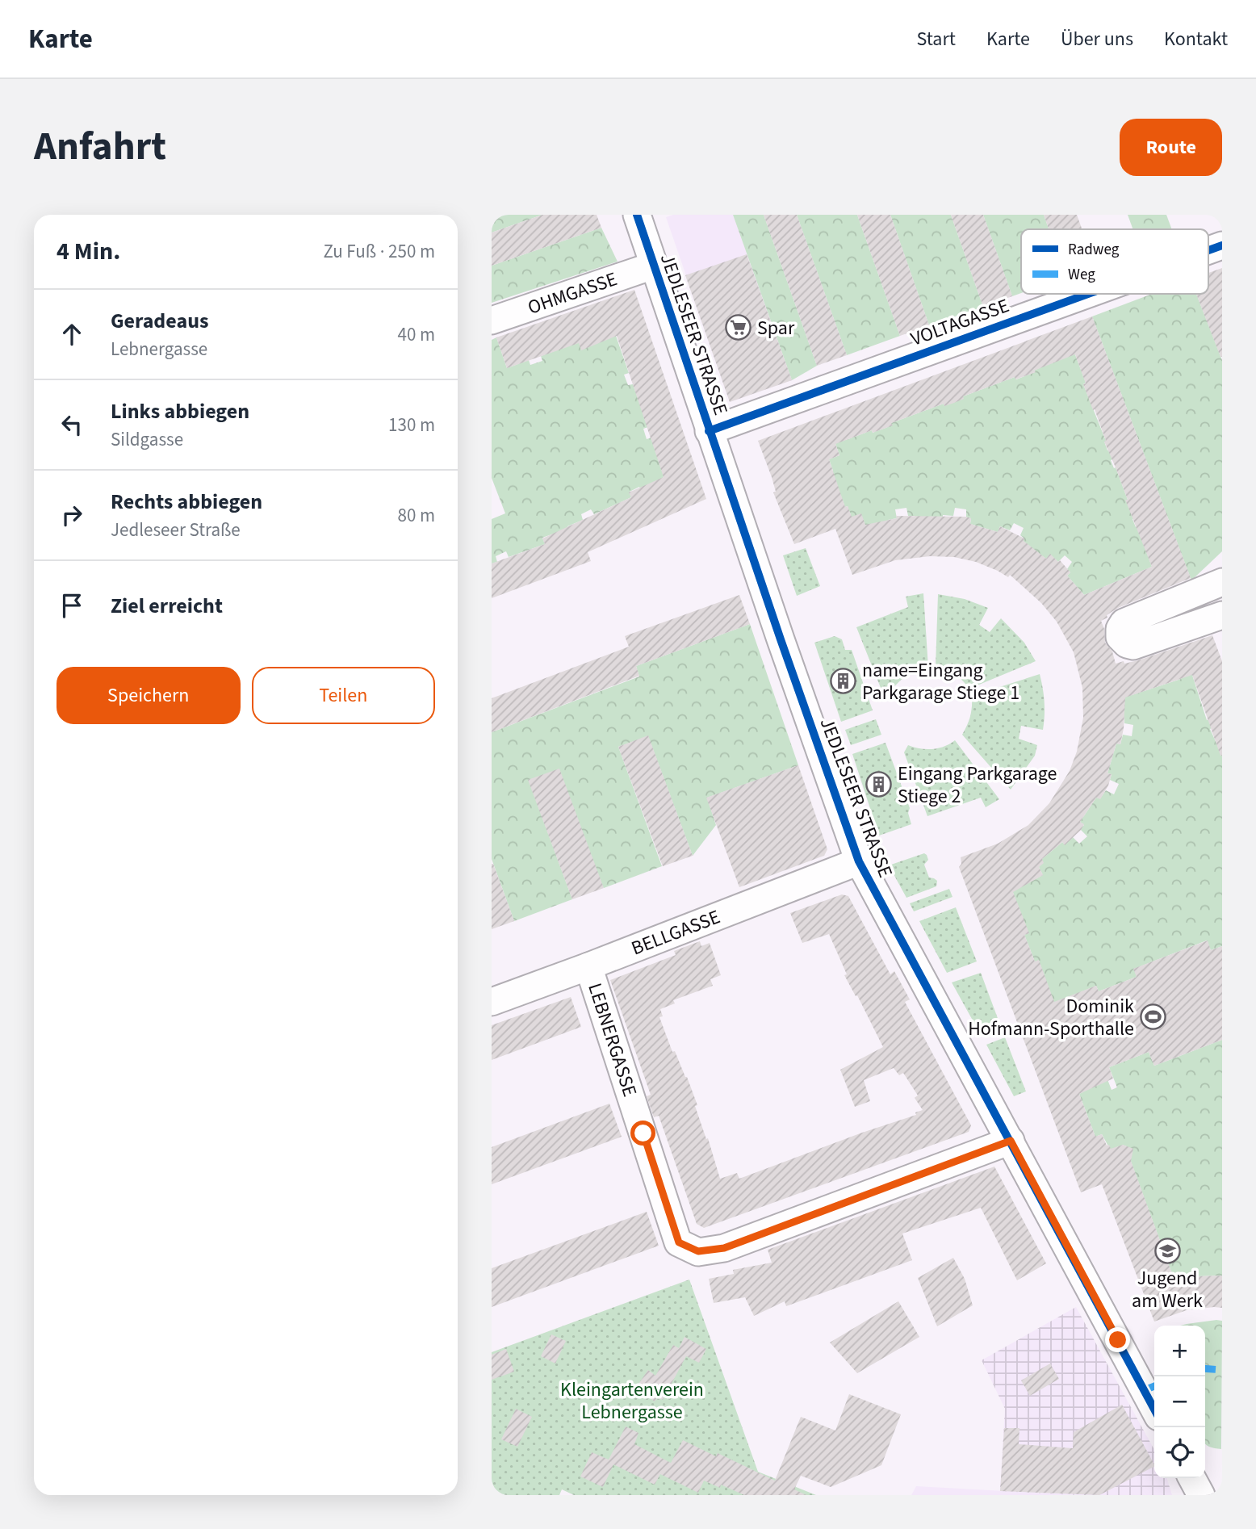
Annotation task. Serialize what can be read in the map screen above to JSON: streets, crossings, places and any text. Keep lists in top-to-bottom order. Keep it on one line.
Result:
{"streets":{"street":["OHMGASSE","VOLTAGASSE","JEDLESEER STRASSE","BELLGASSE","LEBNERGASSE"]},"crossings":[["OHMGASSE","JEDLESEER STRASSE"],["VOLTAGASSE","JEDLESEER STRASSE"],["JEDLESEER STRASSE","BELLGASSE"],["JEDLESEER STRASSE","LEBNERGASSE"],["BELLGASSE","LEBNERGASSE"]],"parks":["Kleingartenverein Lebnergasse"],"places":{"supermarket":["Spar"],"building":["name=Eingang Parkgarage Stiege 1","Eingang Parkgarage Stiege 2"],"sports":["Dominik Hofmann-Sporthalle"],"school or university":["Jugend am Werk"]},"legend":["Radweg","Weg"],"page":{"header":"Karte","nav":["Start","Karte","Über uns","Kontakt"],"title":"Anfahrt","buttons":["Route",["Speichern","Teilen"]],"heading":["4 Min.","Zu Fuß · 250 m"],"list":[["Geradeaus","Lebnergasse","40 m"],["Links abbiegen","Sildgasse","130 m"],["Rechts abbiegen","Jedleseer Straße","80 m"],"Ziel erreicht"],"map_buttons":["+","−"]}}
